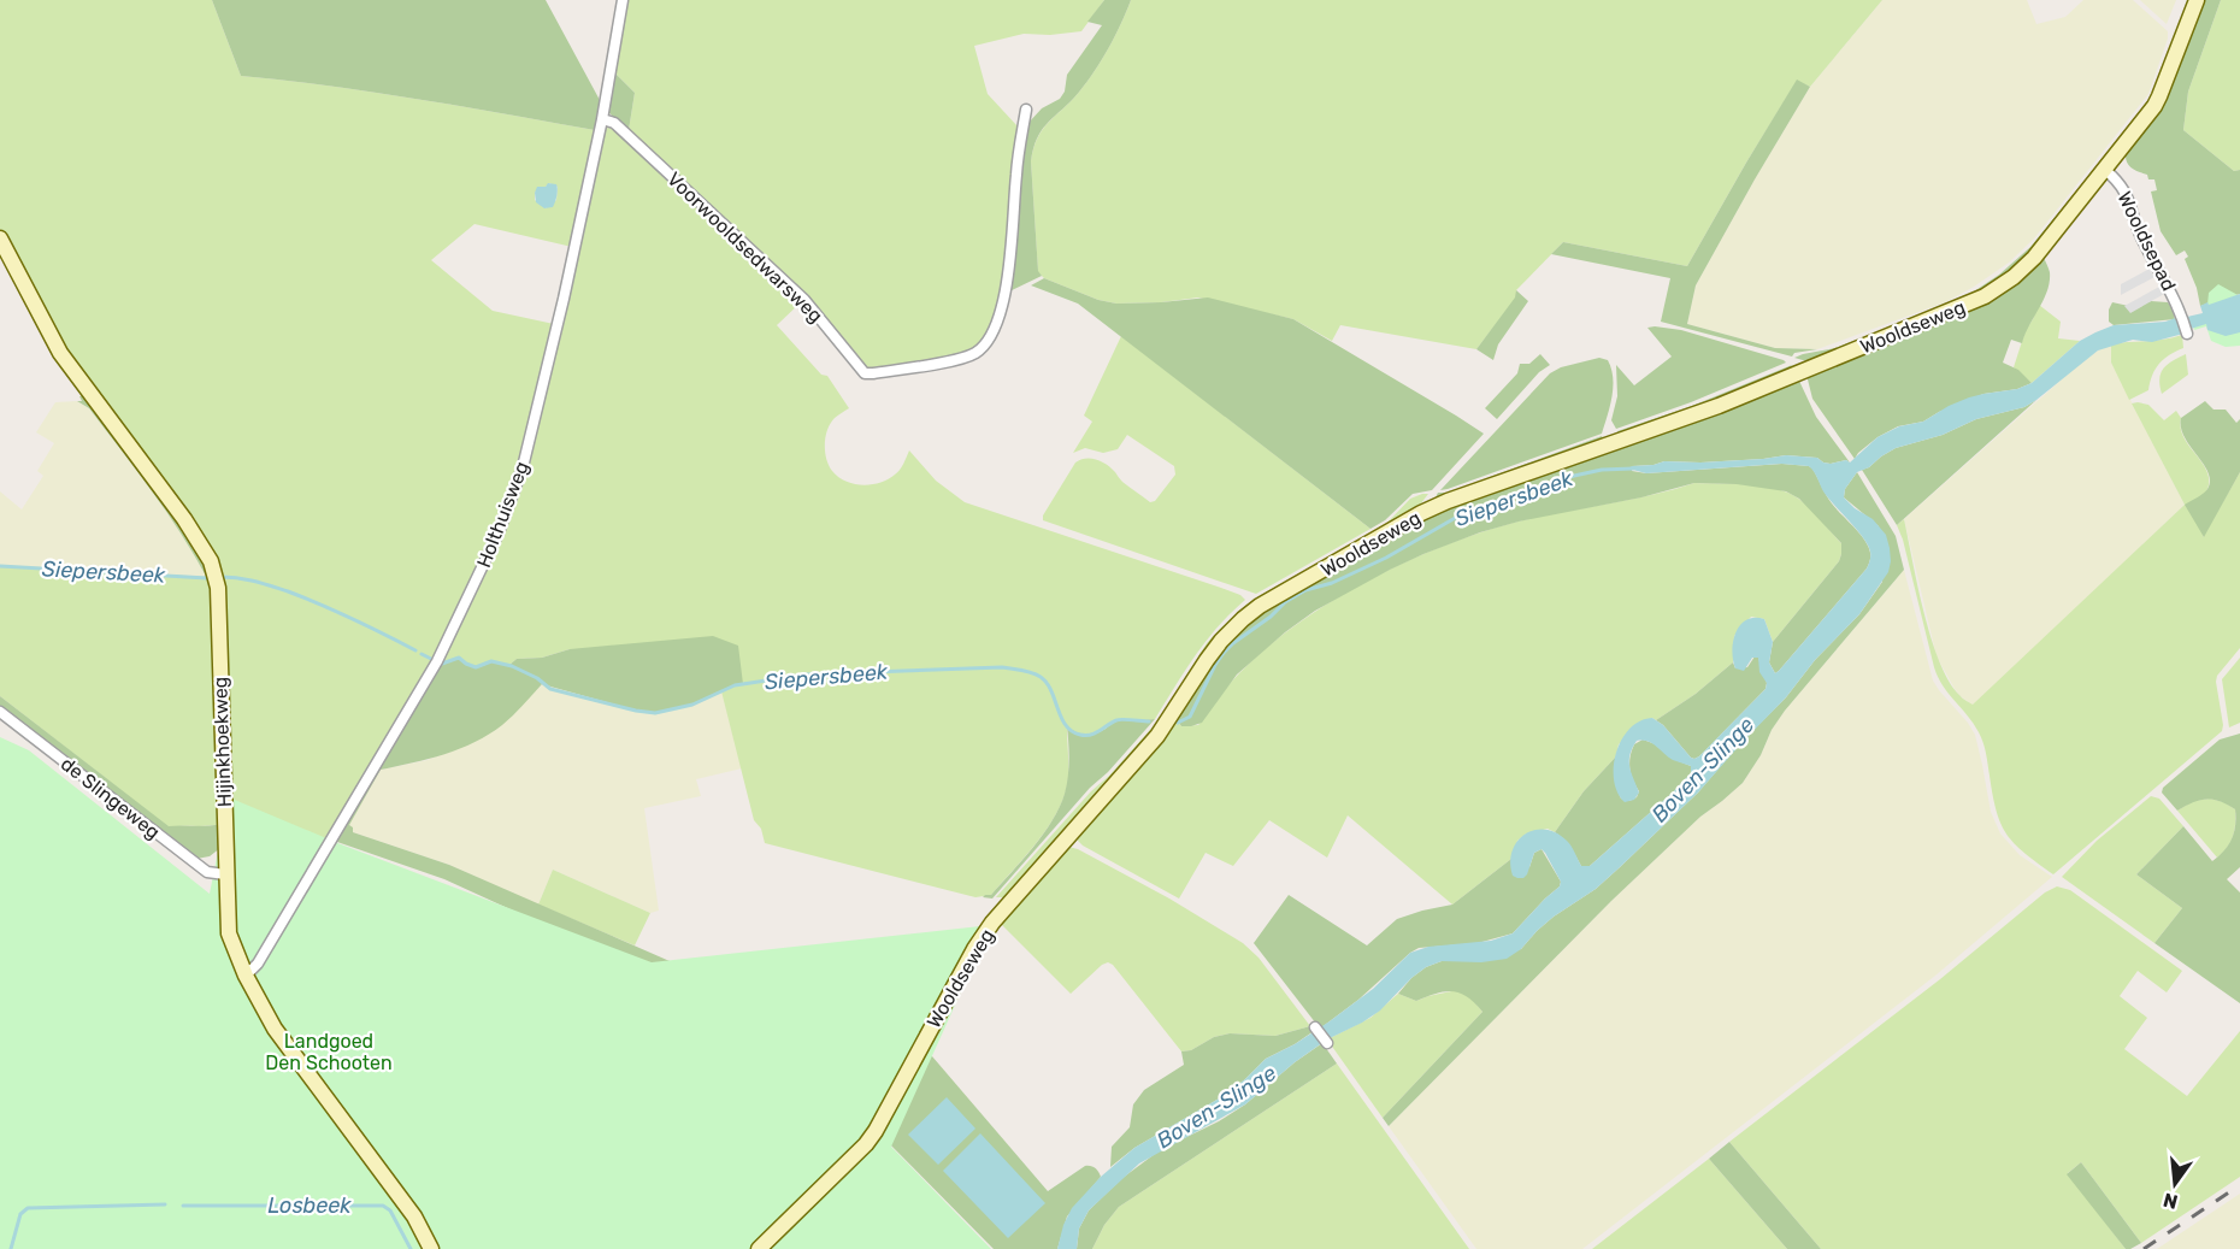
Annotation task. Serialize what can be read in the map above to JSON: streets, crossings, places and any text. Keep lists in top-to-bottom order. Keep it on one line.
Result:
{"streets":{"main road":["Wooldseweg","Hijinkhoekweg"],"street":["Wooldsepad","Voorwooldsedwarsweg","Holthuisweg","de Slingeweg"]},"crossings":[["Wooldsepad","Wooldseweg"],["Voorwooldsedwarsweg","Holthuisweg"],["Holthuisweg","Hijinkhoekweg"],["Hijinkhoekweg","de Slingeweg"]],"water":["Siepersbeek","Boven-Slinge","Losbeek"],"parks":["Landgoed Den Schooten"],"north":"bottom"}
